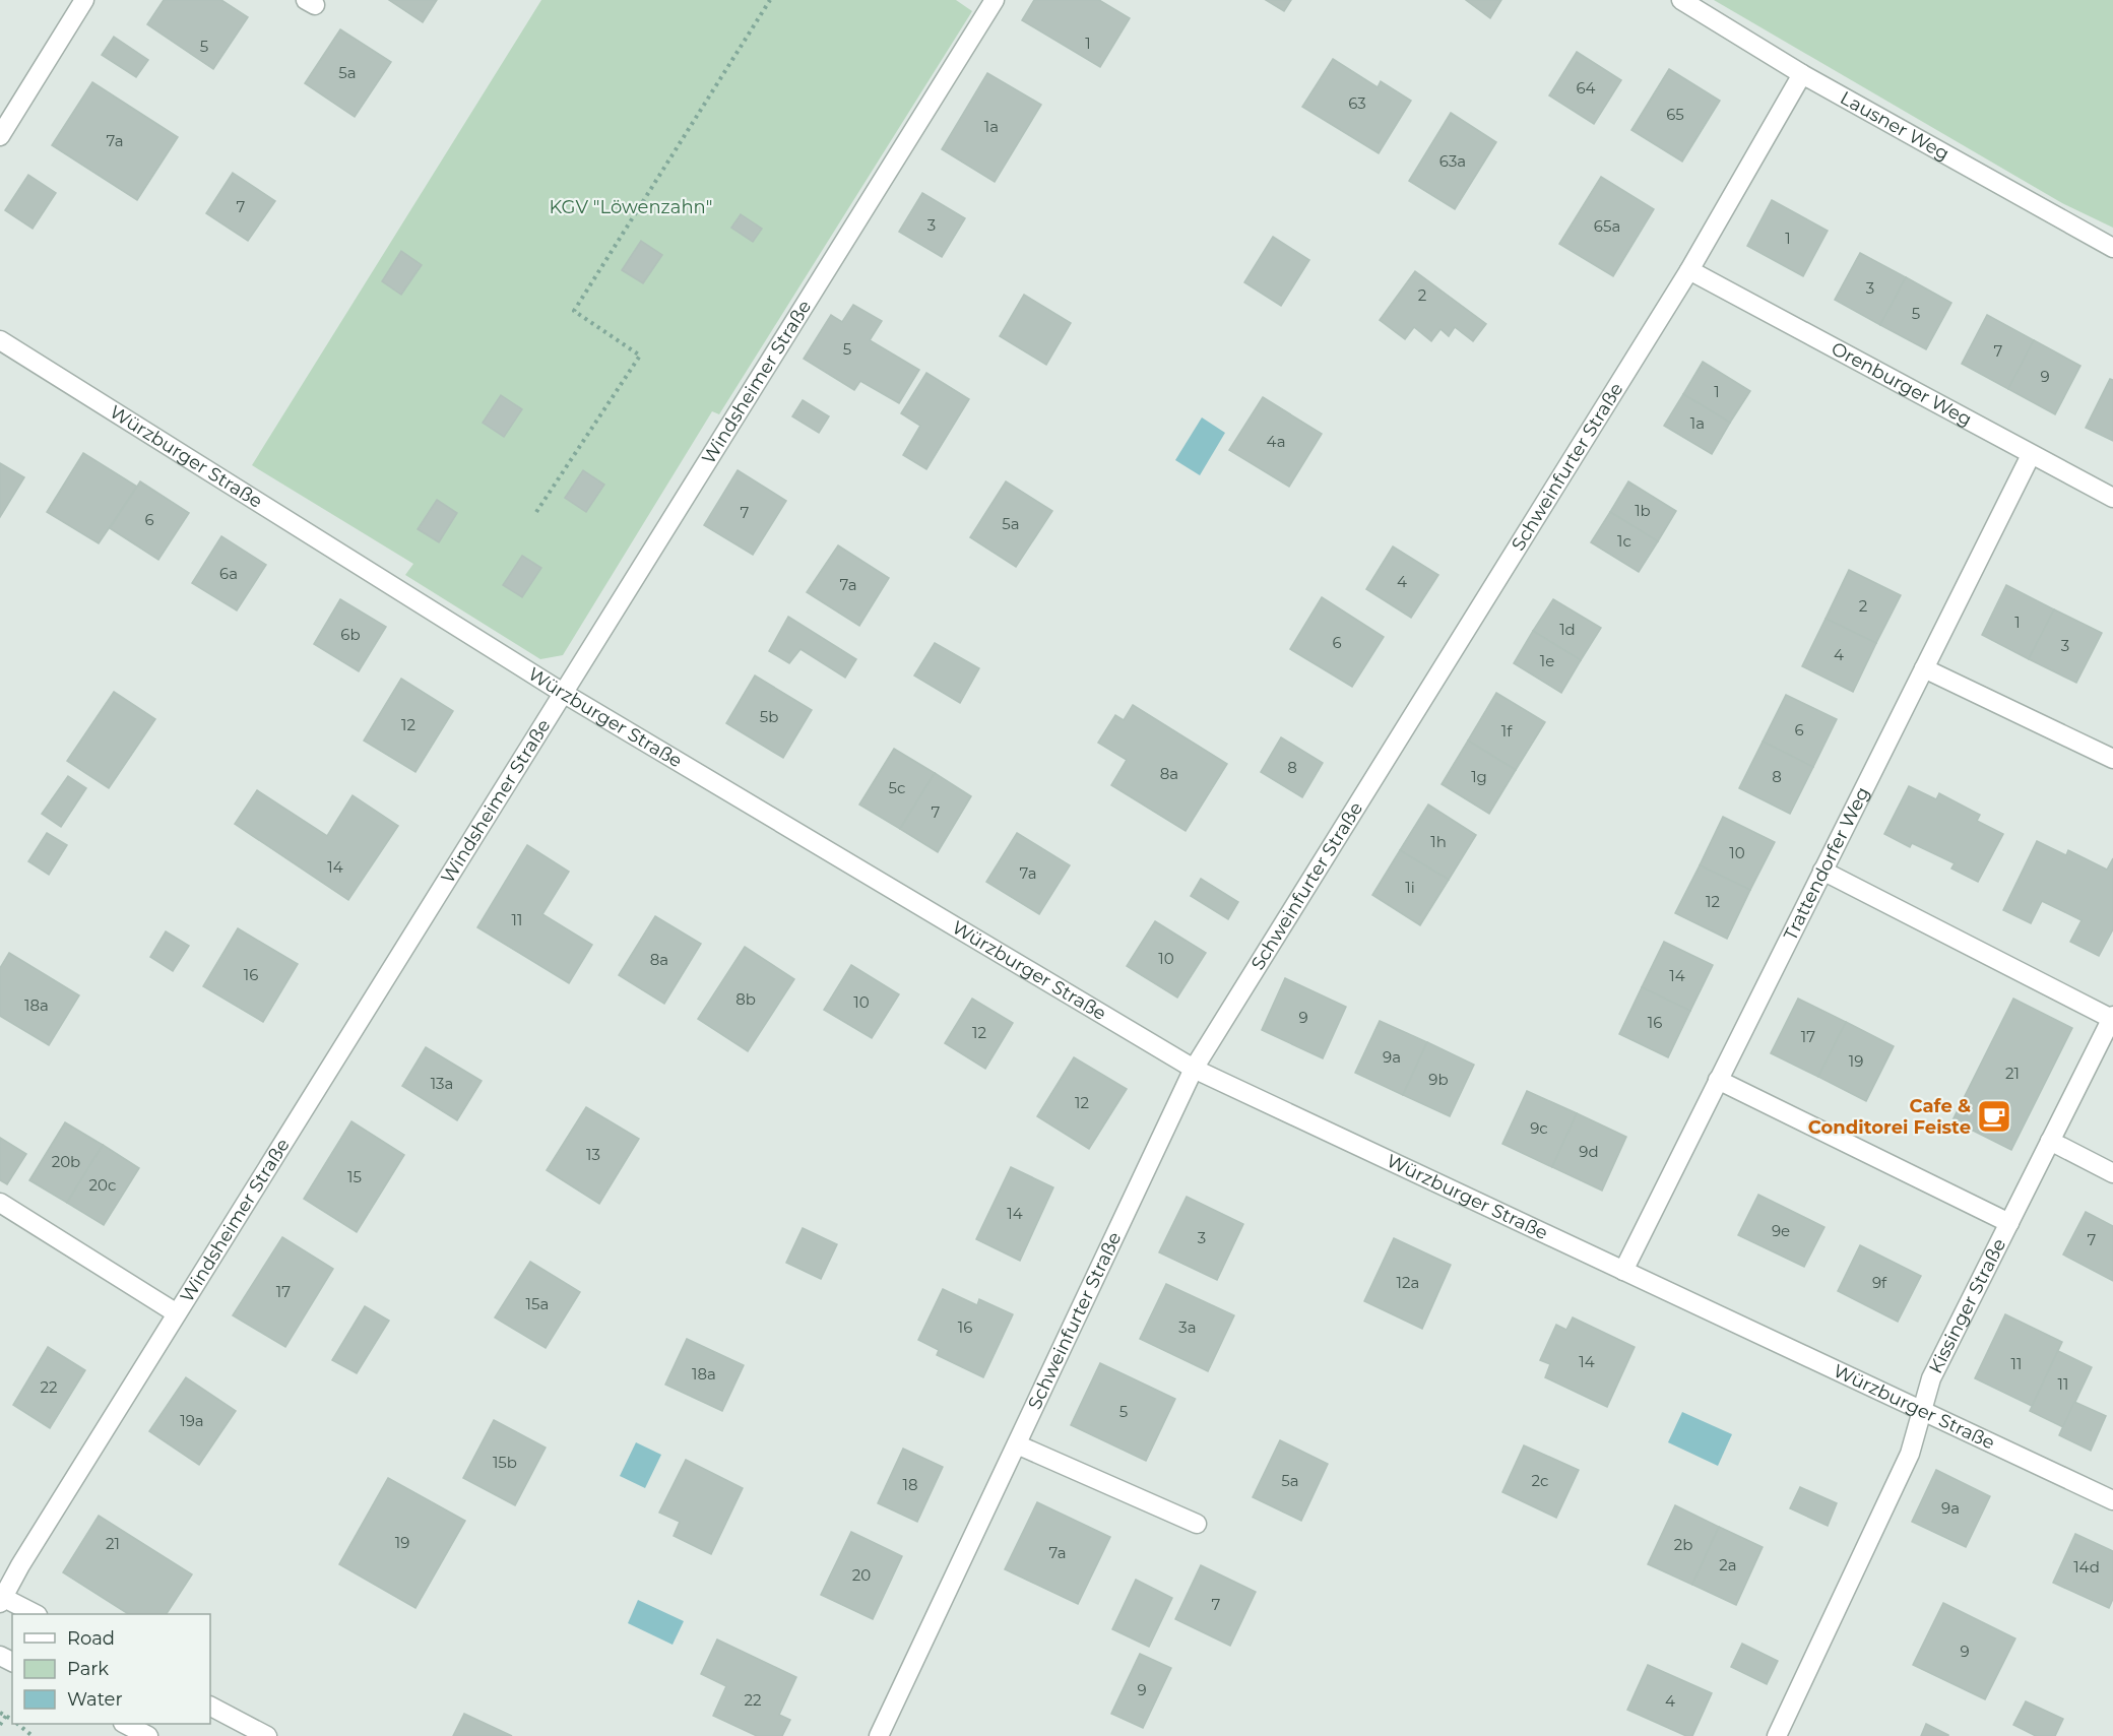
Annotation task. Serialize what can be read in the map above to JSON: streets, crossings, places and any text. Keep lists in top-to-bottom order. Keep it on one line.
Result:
{"streets":{"street":["Lausner Weg","Windsheimer Straße","Orenburger Weg","Würzburger Straße","Schweinfurter Straße","Trattendorfer Weg","Kissinger Straße"]},"crossings":[["Lausner Weg","Schweinfurter Straße"],["Windsheimer Straße","Würzburger Straße"],["Orenburger Weg","Schweinfurter Straße"],["Orenburger Weg","Trattendorfer Weg"],["Würzburger Straße","Schweinfurter Straße"],["Würzburger Straße","Trattendorfer Weg"],["Würzburger Straße","Kissinger Straße"]],"parks":["KGV \"Löwenzahn\""],"places":{"cafe":["Cafe & Conditorei Feiste"]},"house_numbers":["1","5","5a","64","63","65","1a","7a","63a","7","3","65a","1","3","2","5","5","7","9","1","1a","4a","1b","7","6","5a","1c","6a","4","7a","2","1","1d","6b","6","3","4","1e","5b","12","6","1f","8","8a","1g","8","5c","7","1h","10","14","7a","1i","12","11","10","8a","16","14","8b","10","18a","9","16","12","17","9a","19","21","9b","13a","12","9c","9d","13","20b","15","20c","14","9e","3","7","12a","9f","17","15a","16","3a","14","11","18a","11","22","5","19a","15b","5a","2c","18","9a","19","21","2b","7a","2a","14d","20","7","9","9","22","4"],"legend":["Road","Park","Water"]}
